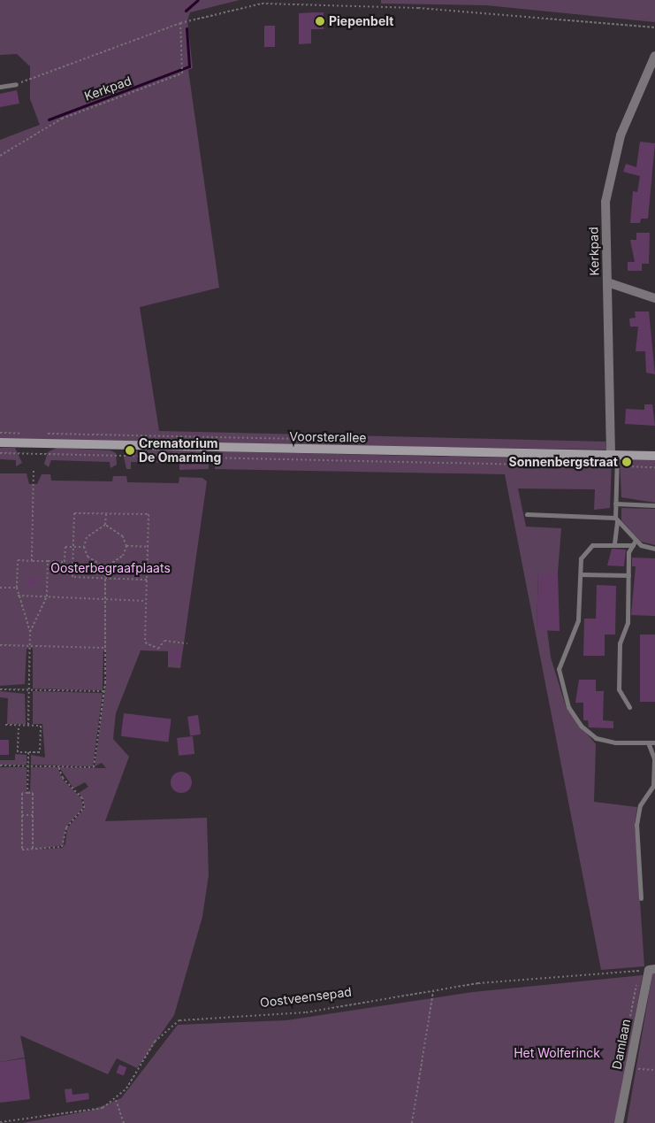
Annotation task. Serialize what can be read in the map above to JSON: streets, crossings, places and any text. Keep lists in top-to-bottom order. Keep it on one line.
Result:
{"streets":{"main road":["Voorsterallee"],"street":["Kerkpad","Damlaan"],"path":["Oostveensepad"]},"crossings":[["Kerkpad","Voorsterallee"],["Oostveensepad","Damlaan"]],"parks":["Oosterbegraafplaats","Het Wolferinck"],"places":["Piepenbelt","Crematorium De Omarming","Sonnenbergstraat"]}
